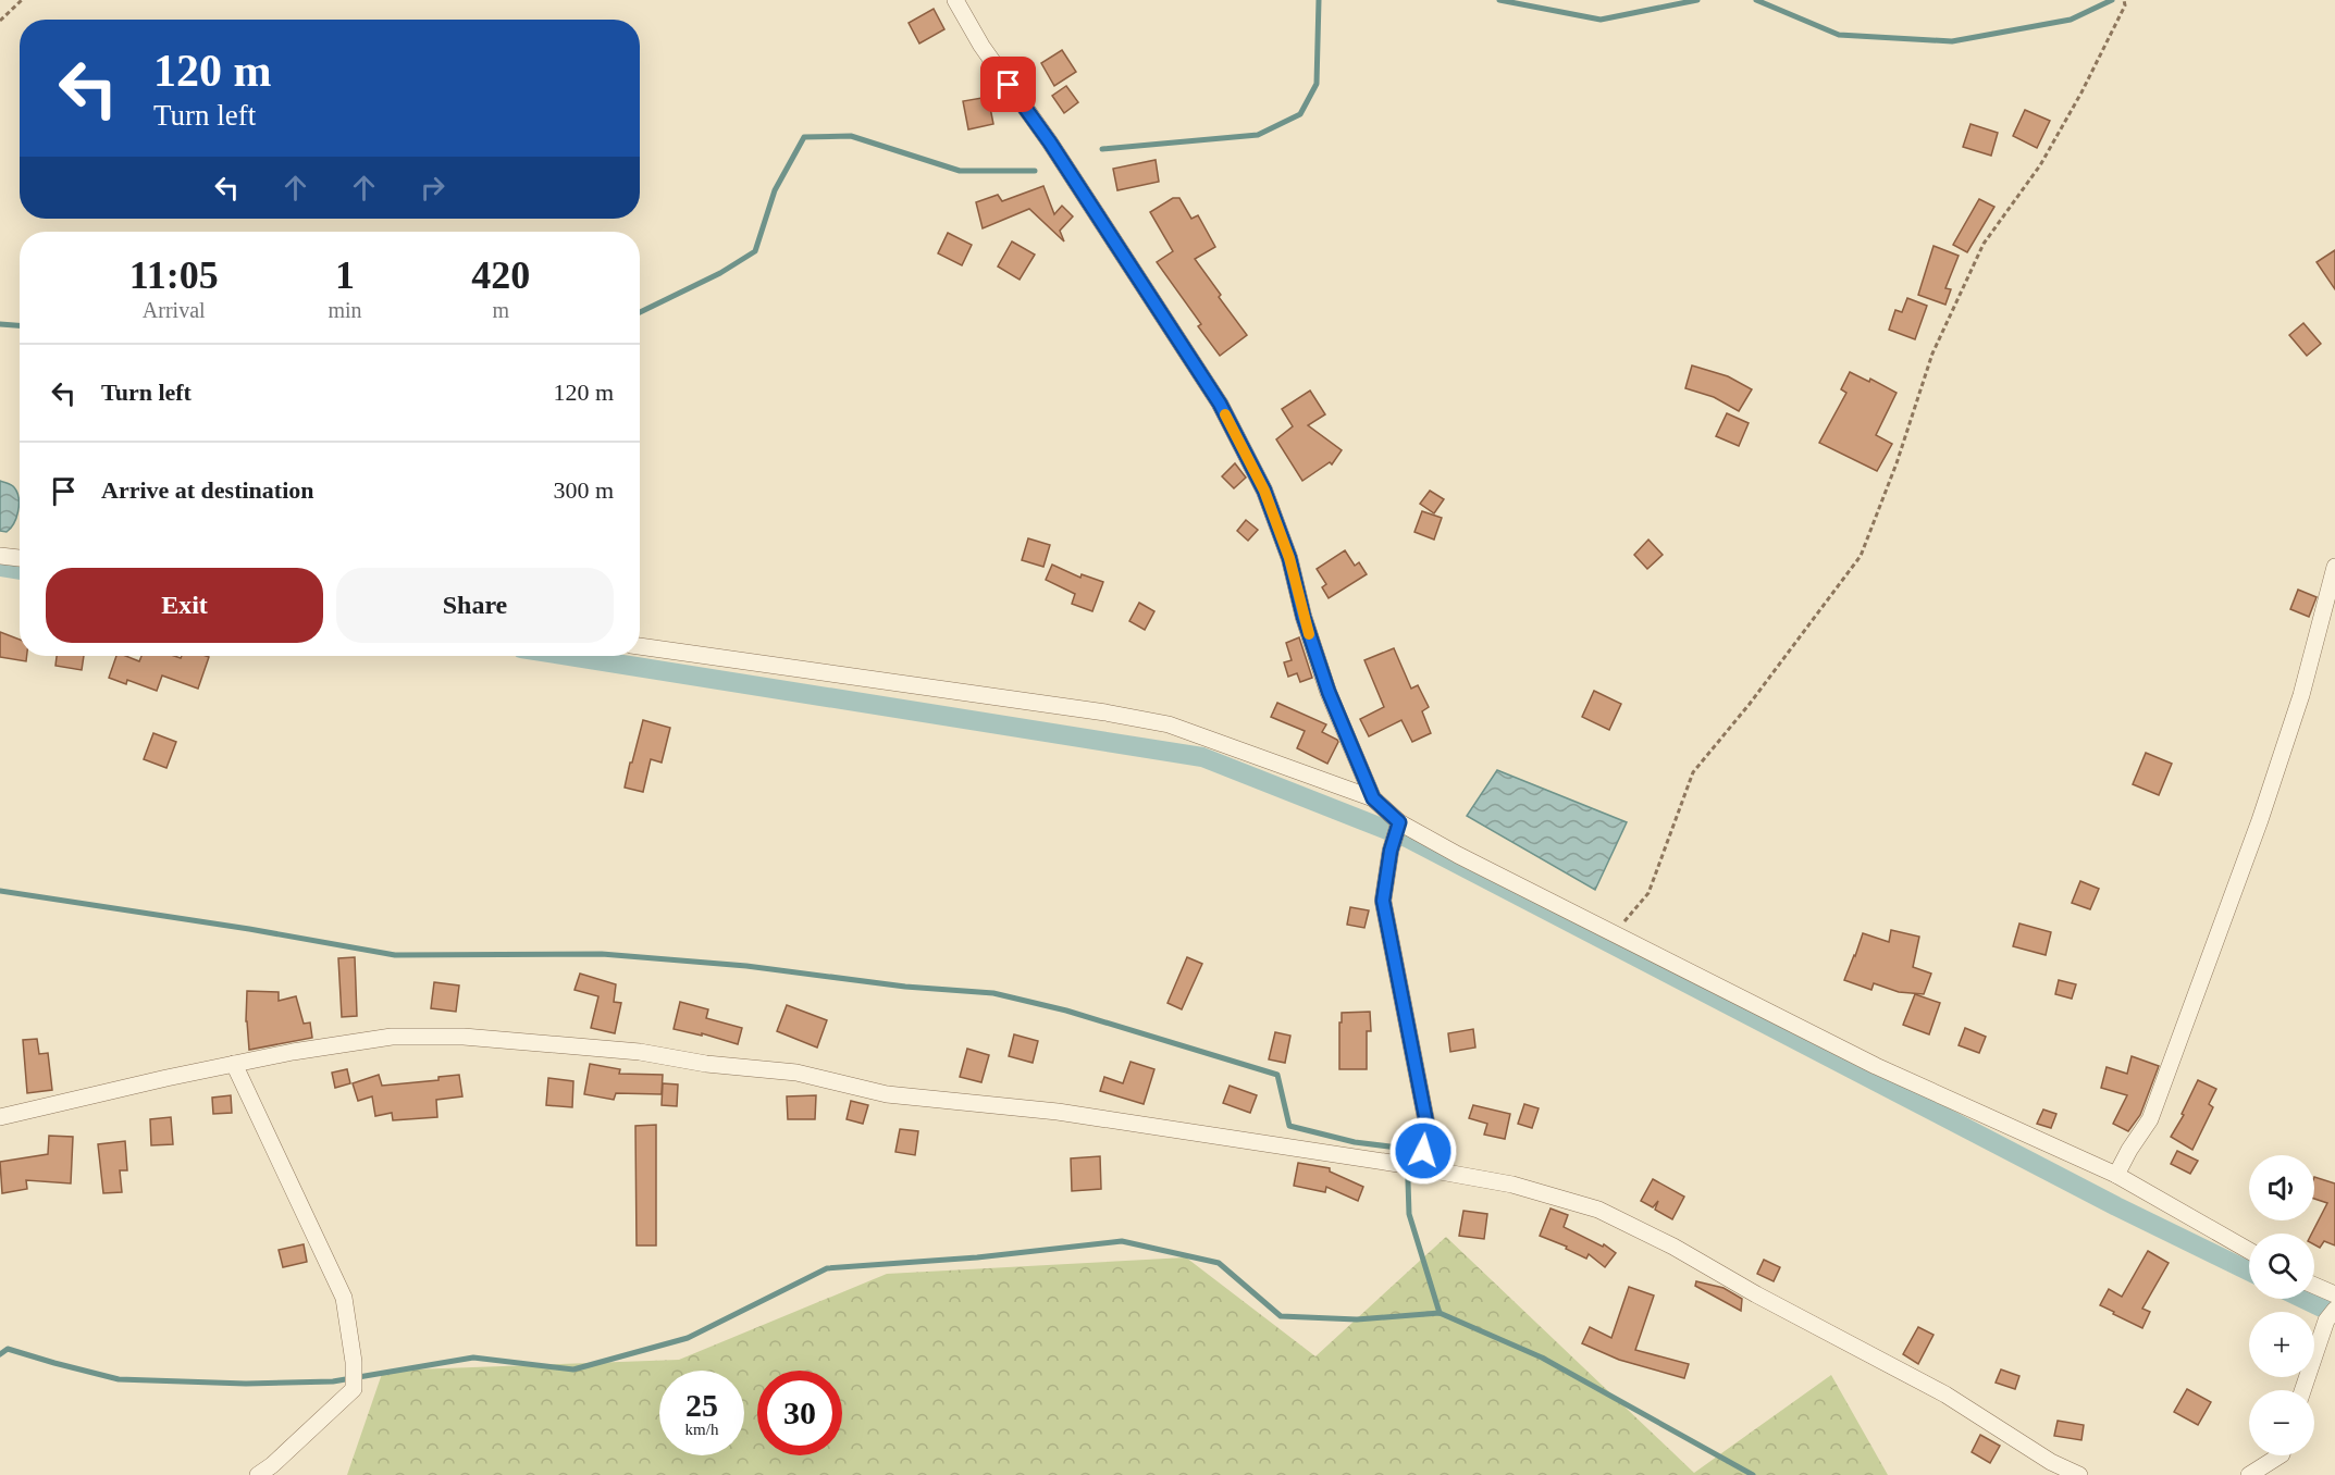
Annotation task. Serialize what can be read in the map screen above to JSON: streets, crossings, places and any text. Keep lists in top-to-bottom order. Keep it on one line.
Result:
{"page":{"turn":["120 m","Turn left"],"eta":["11:05","Arrival","1","min","420","m"],"list":[{"name":"Turn left","value":"120 m"},{"name":"Arrive at destination","value":"300 m"}],"buttons":["Exit","Share"],"map_buttons":["+","−"],"speed":"25 km/h","limit":"30"}}
